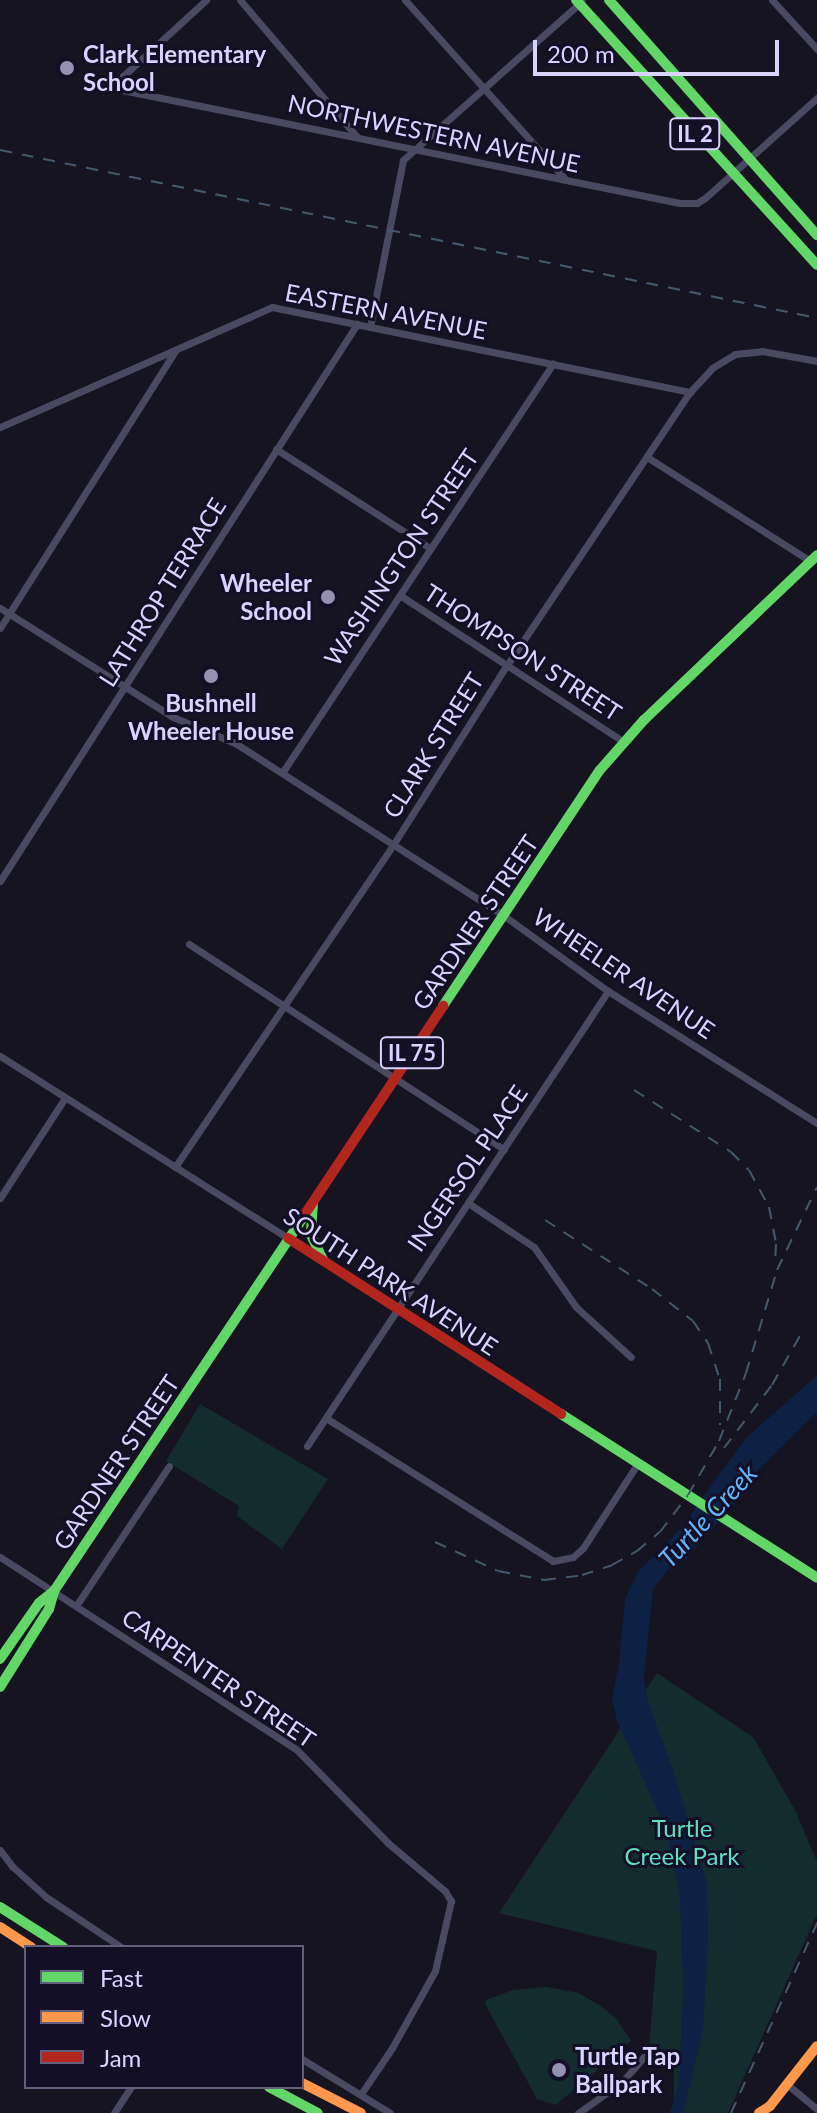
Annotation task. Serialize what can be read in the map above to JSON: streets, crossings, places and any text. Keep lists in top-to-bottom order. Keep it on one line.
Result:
{"streets":{"main road":["IL 2","GARDNER STREET","IL 75","SOUTH PARK AVENUE"],"street":["NORTHWESTERN AVENUE","EASTERN AVENUE","WASHINGTON STREET","LATHROP TERRACE","THOMPSON STREET","CLARK STREET","WHEELER AVENUE","INGERSOL PLACE","CARPENTER STREET"]},"crossings":[["NORTHWESTERN AVENUE","IL 2"],["EASTERN AVENUE","WASHINGTON STREET"],["EASTERN AVENUE","LATHROP TERRACE"],["EASTERN AVENUE","CLARK STREET"],["WASHINGTON STREET","THOMPSON STREET"],["WASHINGTON STREET","WHEELER AVENUE"],["LATHROP TERRACE","THOMPSON STREET"],["LATHROP TERRACE","WHEELER AVENUE"],["THOMPSON STREET","CLARK STREET"],["THOMPSON STREET","GARDNER STREET"],["CLARK STREET","WHEELER AVENUE"],["CLARK STREET","SOUTH PARK AVENUE"],["GARDNER STREET","WHEELER AVENUE"],["GARDNER STREET","SOUTH PARK AVENUE"],["GARDNER STREET","CARPENTER STREET"],["WHEELER AVENUE","INGERSOL PLACE"],["INGERSOL PLACE","SOUTH PARK AVENUE"]],"water":["Turtle Creek"],"parks":["Turtle Creek Park"],"places":["Clark Elementary School","Wheeler School","Bushnell Wheeler House","Turtle Tap Ballpark"],"legend":["Fast","Slow","Jam"],"scale_bar":"200 m"}
